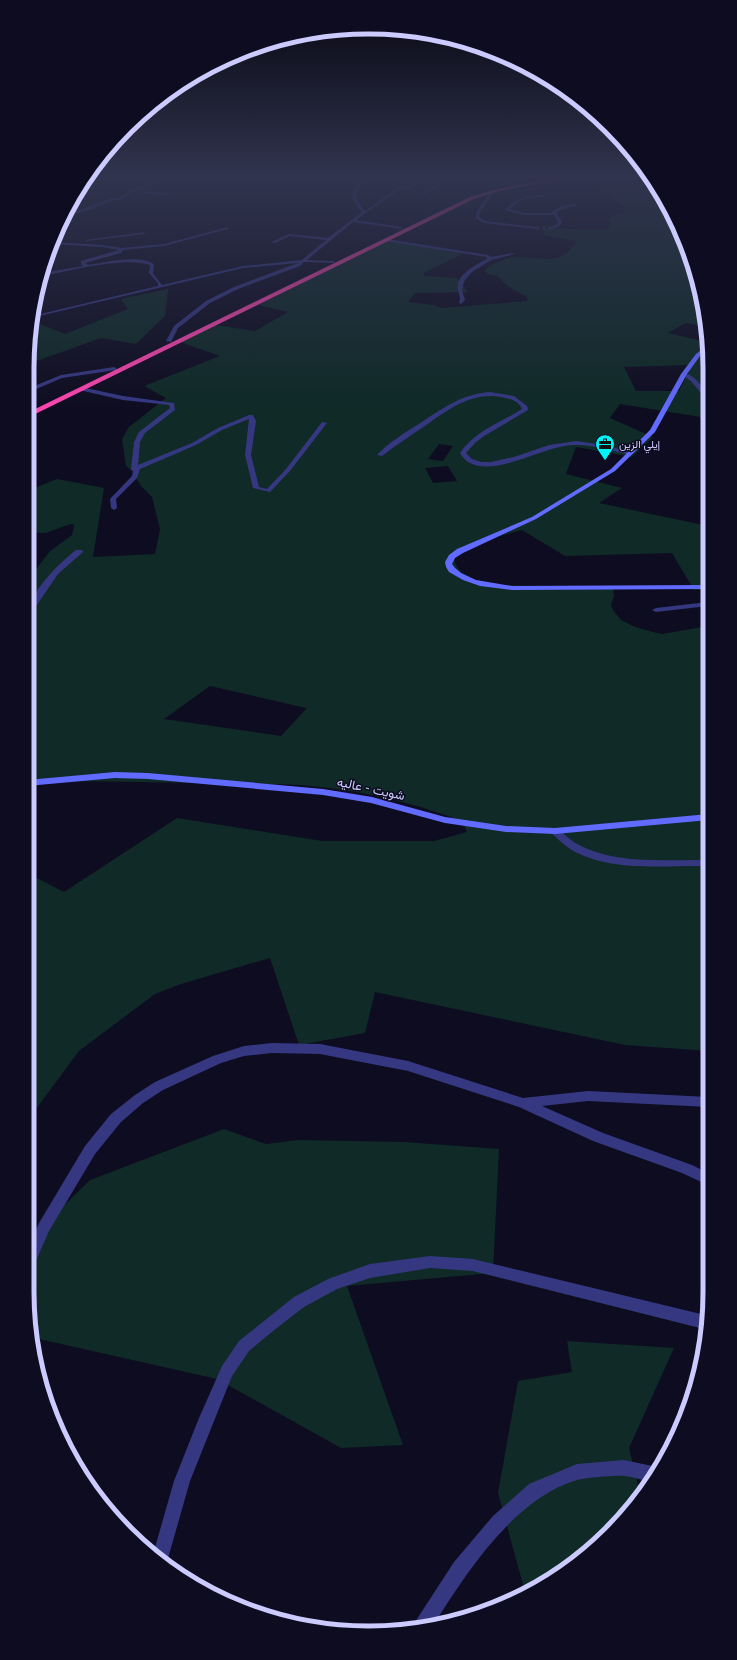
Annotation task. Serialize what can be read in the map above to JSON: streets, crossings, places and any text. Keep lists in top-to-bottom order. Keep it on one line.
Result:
{"streets":{"main road":["شويت - عاليه"]},"places":{"office":["إيلي الزين"]}}
